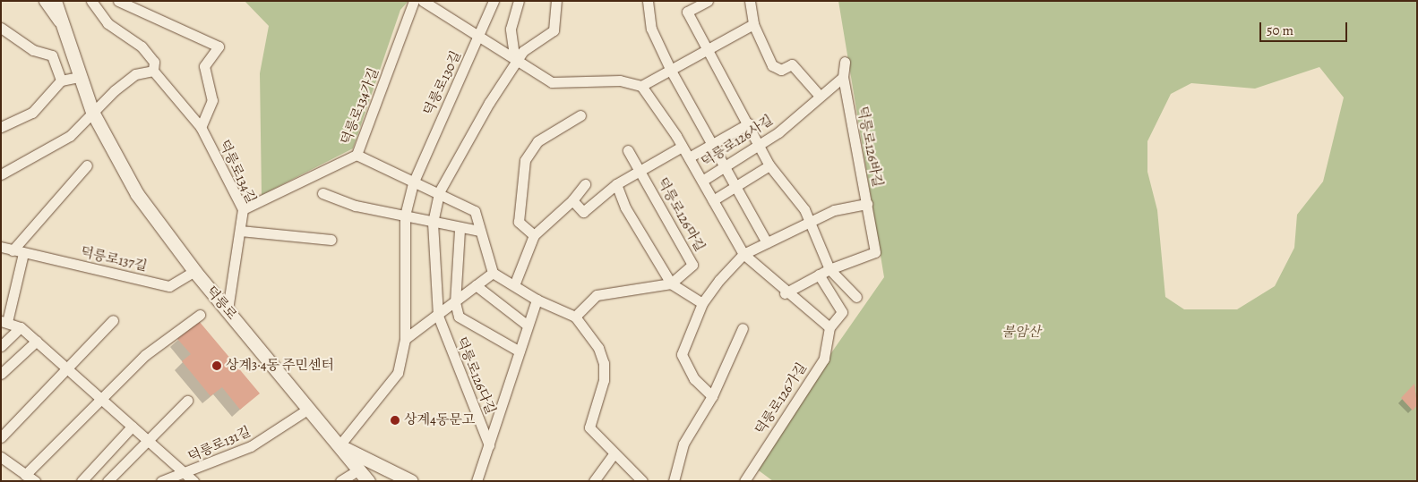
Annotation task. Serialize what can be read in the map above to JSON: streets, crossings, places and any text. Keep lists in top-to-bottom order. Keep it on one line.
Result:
{"streets":{"main road":["덕릉로"],"street":["덕릉로130길","덕릉로134가길","덕릉로126사길","덕릉로126바길","덕릉로134길","덕릉로126마길","덕릉로137길","덕릉로126다길","덕릉로126가길","덕릉로131길"]},"crossings":[["덕릉로130길","덕릉로"],["덕릉로134가길","덕릉로134길"],["덕릉로126사길","덕릉로126바길"],["덕릉로134길","덕릉로"],["덕릉로137길","덕릉로"],["덕릉로","덕릉로131길"]],"parks":["불암산"],"places":["상계3·4동 주민센터","상계4동문고"],"scale_bar":"50 m"}
